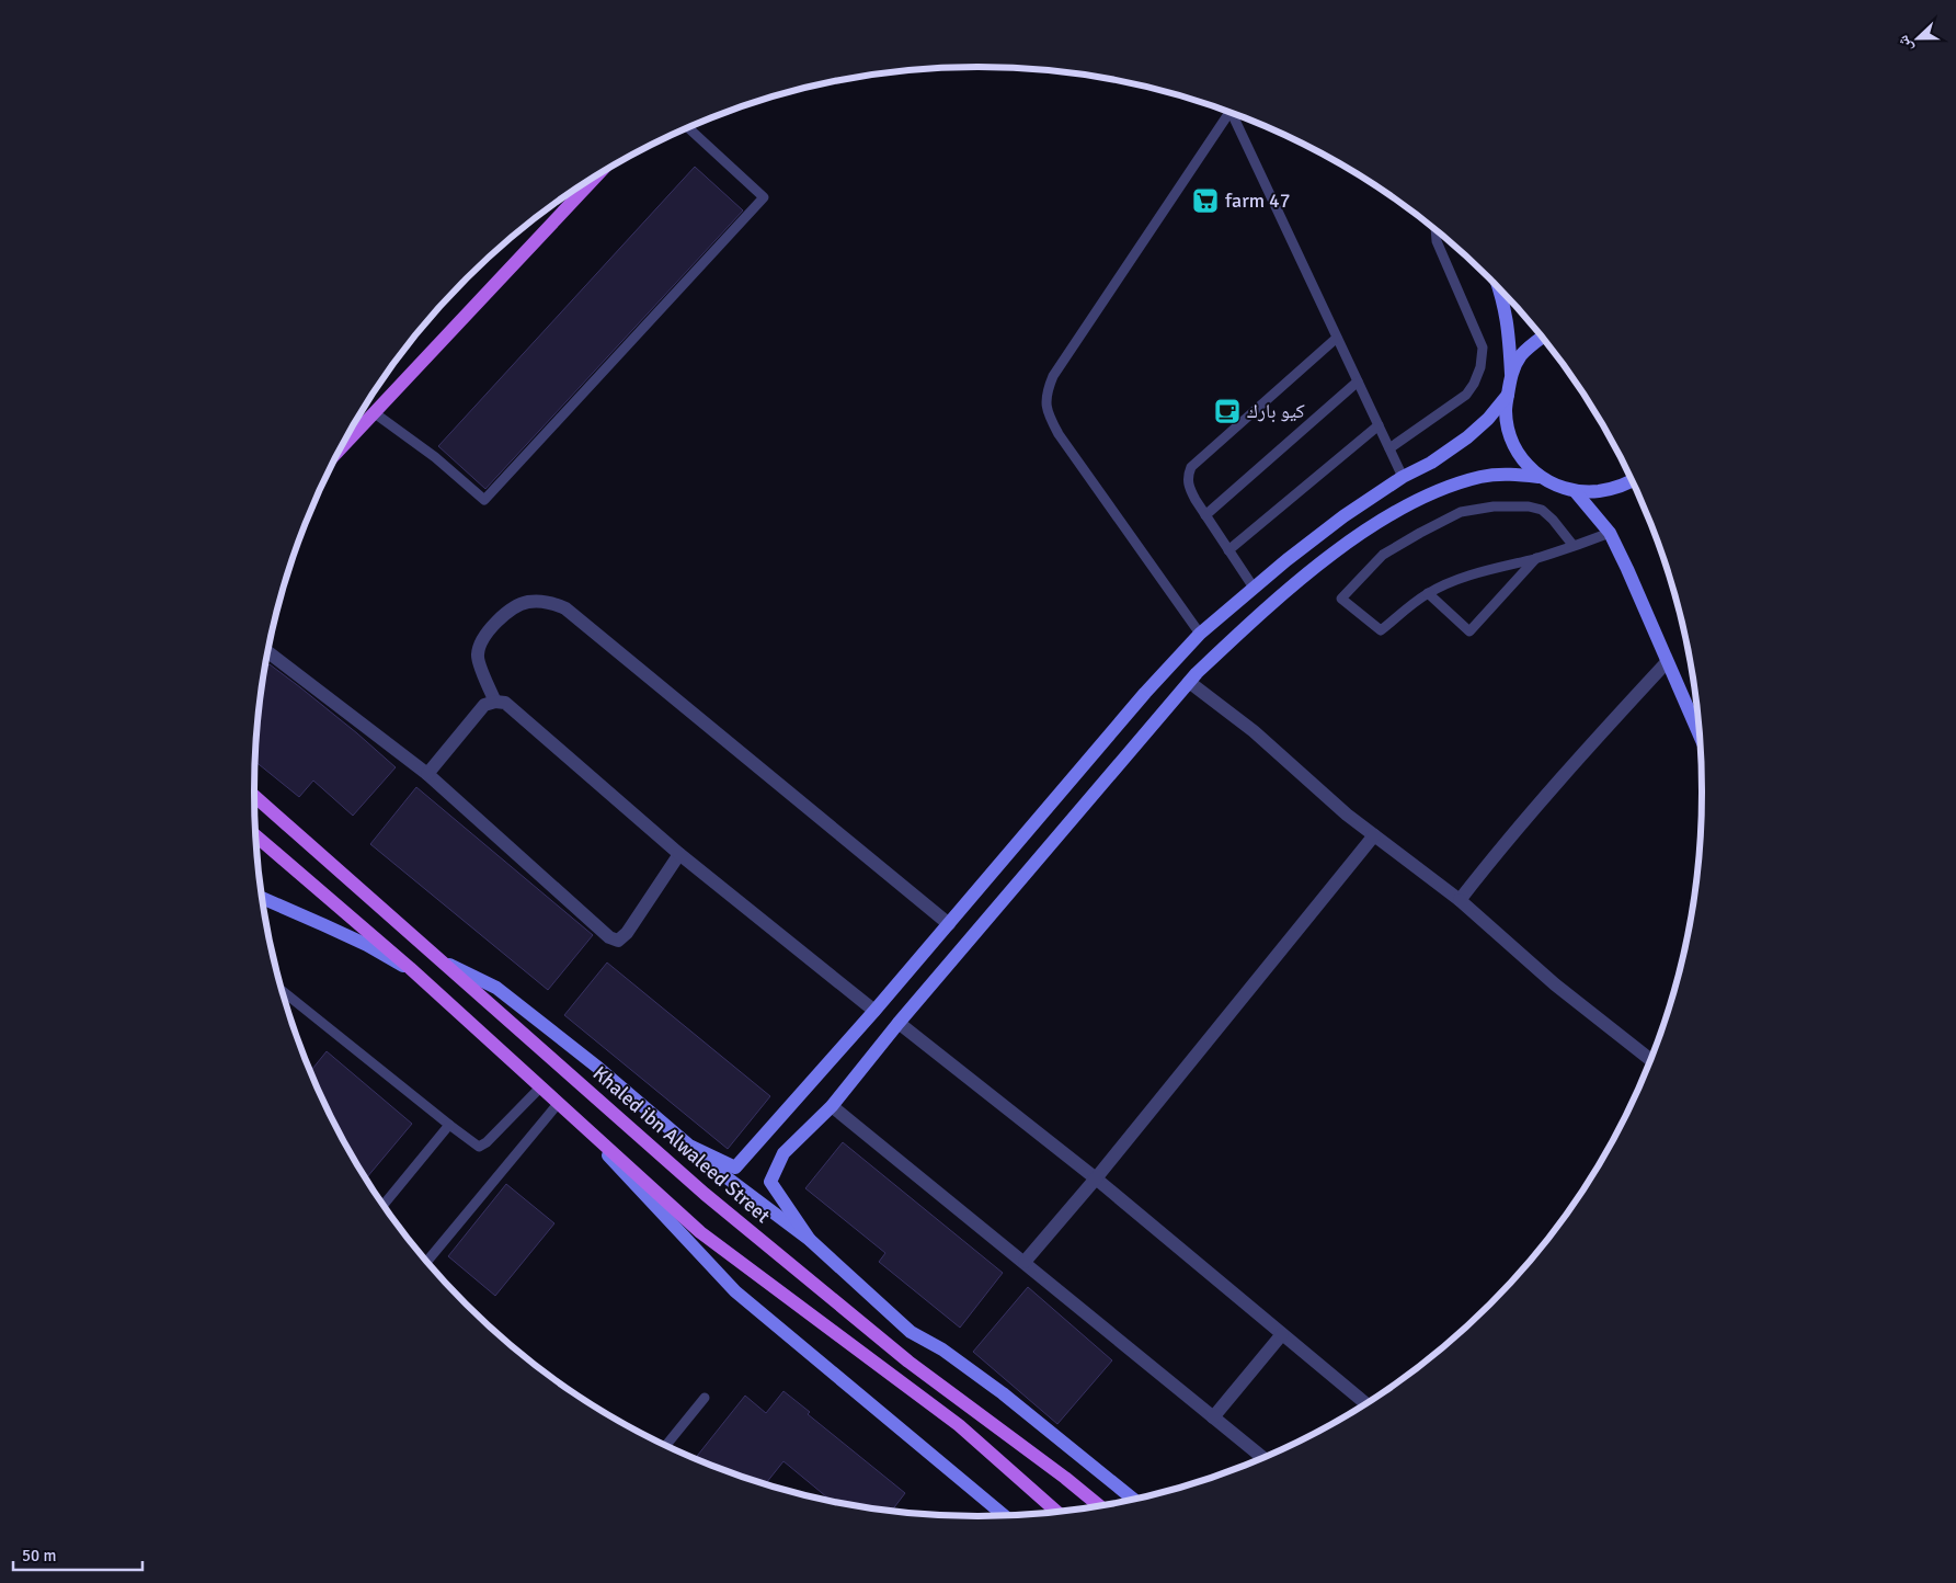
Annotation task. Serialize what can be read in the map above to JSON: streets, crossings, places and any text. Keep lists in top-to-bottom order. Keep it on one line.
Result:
{"streets":{"main road":["Khaled ibn Alwaleed Street"]},"places":{"supermarket":["farm 47"],"cafe":["كيو بارك"]},"scale_bar":"50 m","north":"left"}
